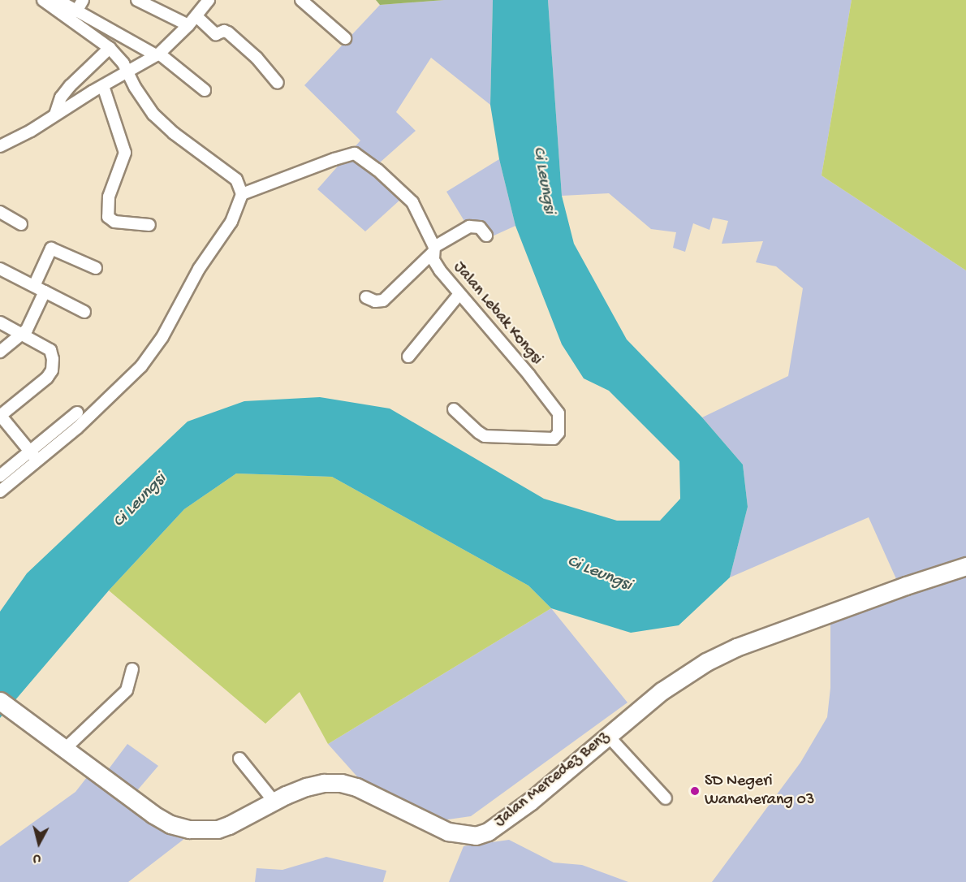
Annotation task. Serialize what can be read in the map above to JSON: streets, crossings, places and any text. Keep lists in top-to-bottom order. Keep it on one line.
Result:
{"streets":{"main road":["Jalan Mercedez Benz"],"street":["Jalan Lebak Kongsi"]},"water":["Ci Leungsi"],"places":["SD Negeri Wanaherang 03"],"north":"bottom"}
